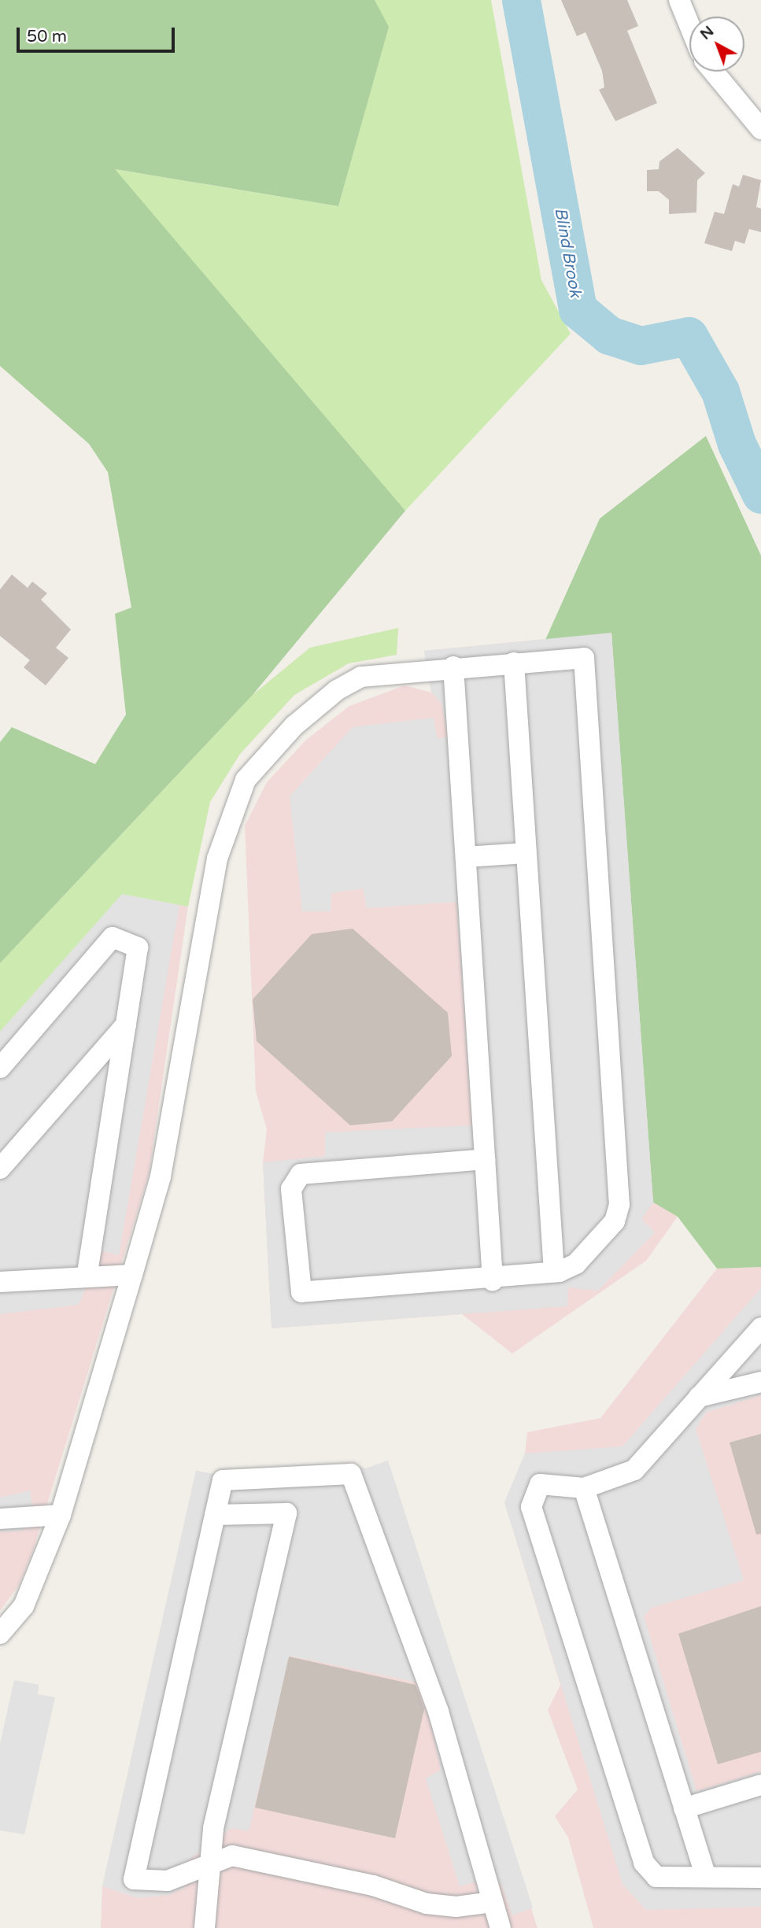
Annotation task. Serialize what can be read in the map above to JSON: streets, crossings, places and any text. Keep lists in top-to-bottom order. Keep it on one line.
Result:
{"water":["Blind Brook"],"scale_bar":"50 m","north":"top left"}
